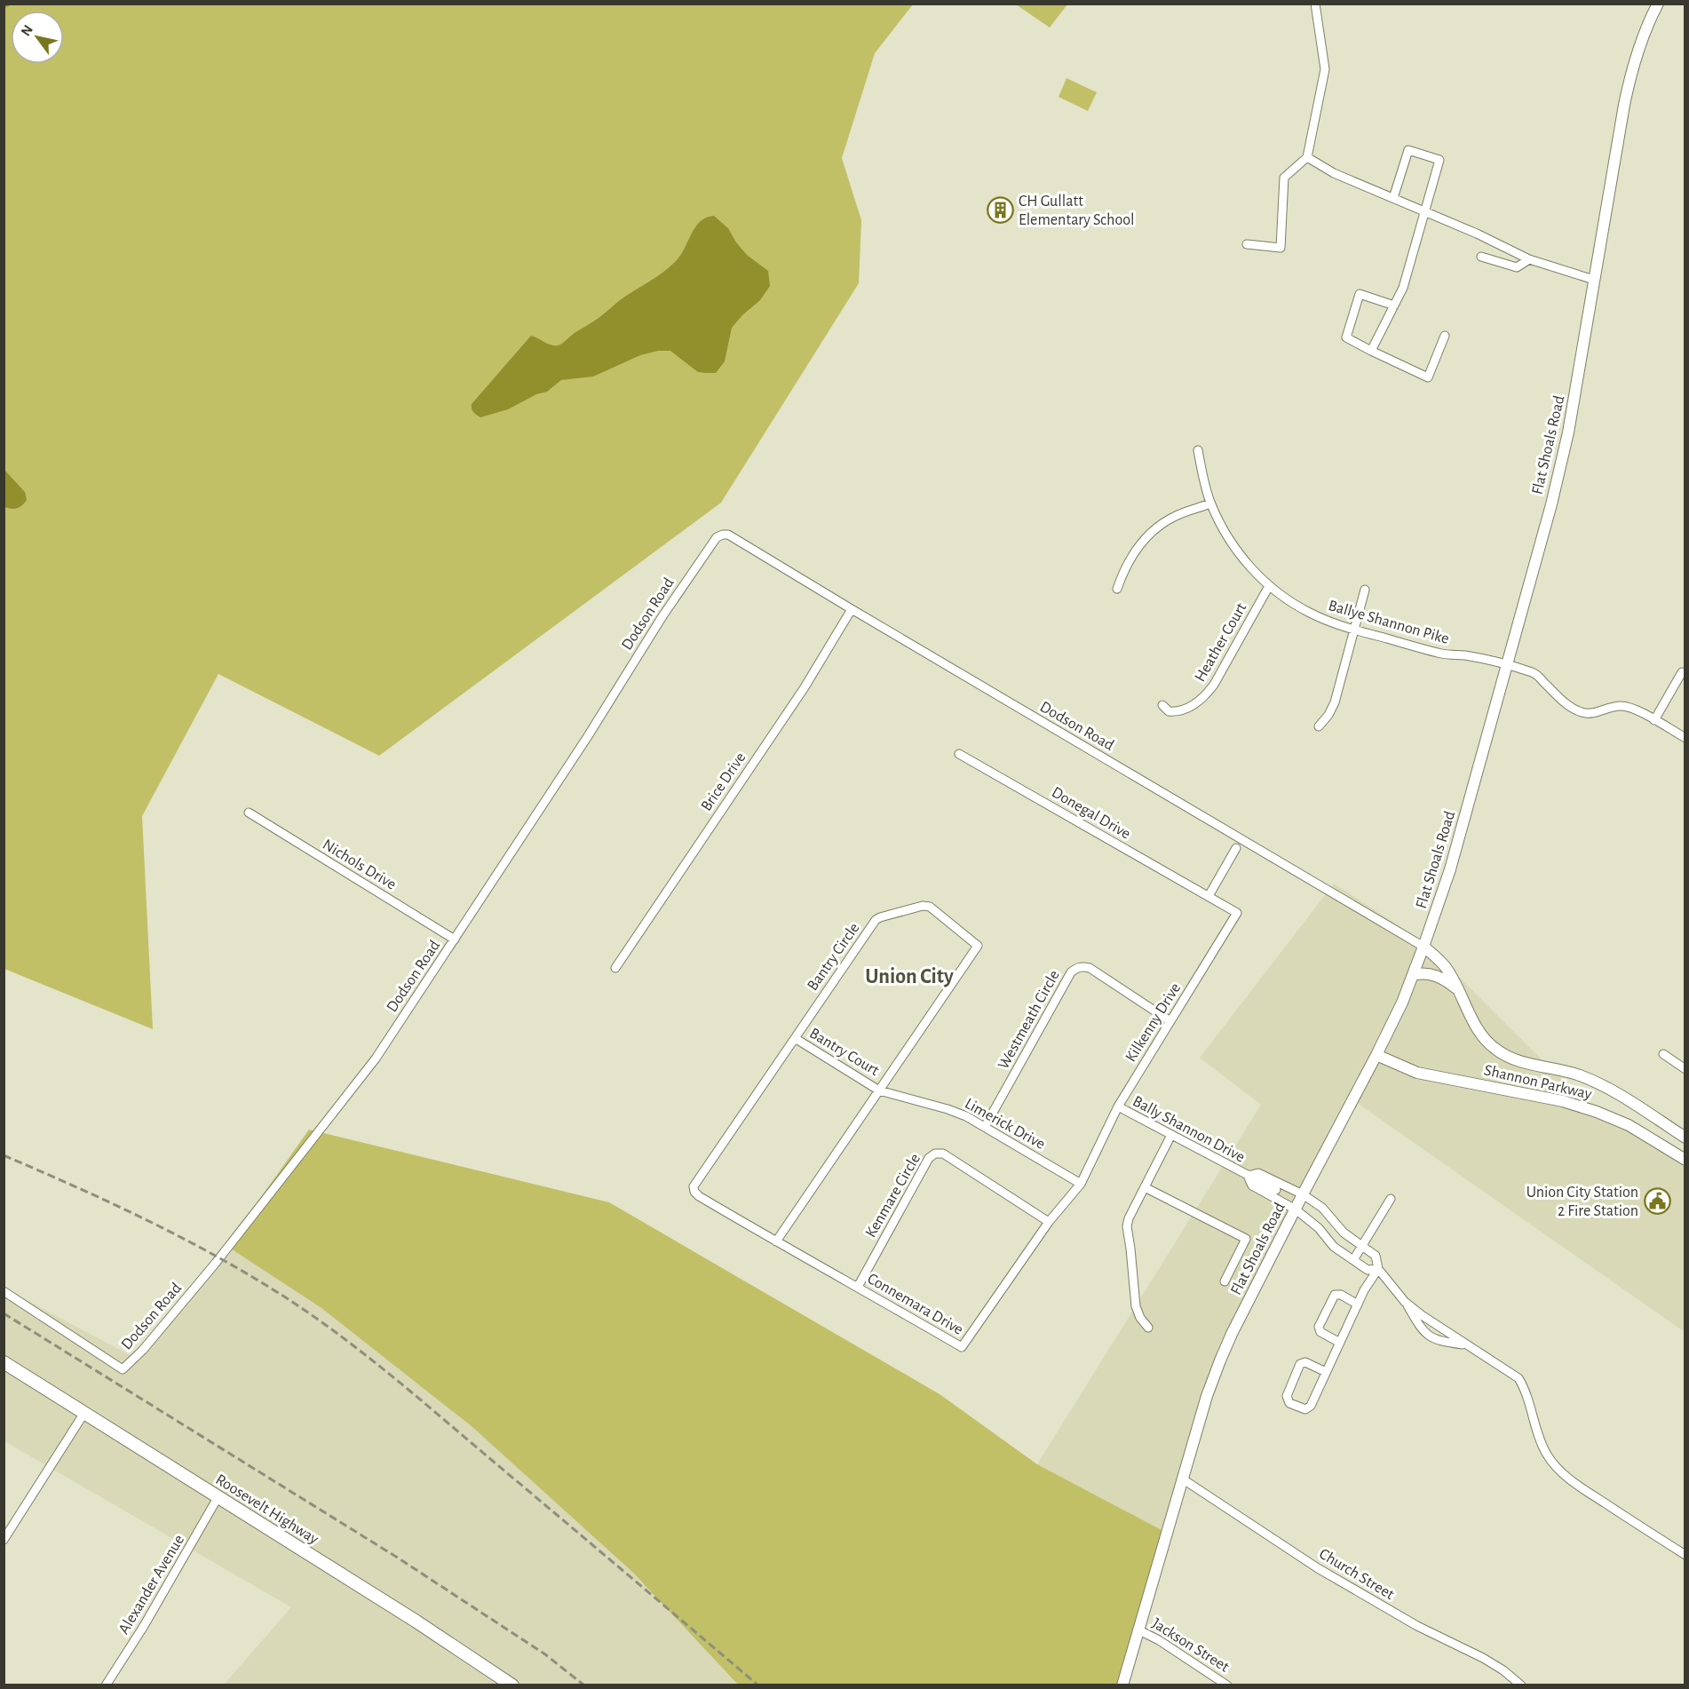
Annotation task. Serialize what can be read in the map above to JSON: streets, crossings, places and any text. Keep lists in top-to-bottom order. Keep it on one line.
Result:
{"streets":{"main road":["Roosevelt Highway"],"street":["Flat Shoals Road","Dodson Road","Ballye Shannon Pike","Heather Court","Brice Drive","Donegal Drive","Nichols Drive","Bantry Circle","Westmeath Circle","Kilkenny Drive","Bantry Court","Shannon Parkway","Limerick Drive","Bally Shannon Drive","Kenmare Circle","Connemara Drive","Church Street","Alexander Avenue","Jackson Street"]},"crossings":[["Flat Shoals Road","Dodson Road"],["Flat Shoals Road","Ballye Shannon Pike"],["Flat Shoals Road","Shannon Parkway"],["Flat Shoals Road","Bally Shannon Drive"],["Flat Shoals Road","Church Street"],["Flat Shoals Road","Jackson Street"],["Dodson Road","Brice Drive"],["Dodson Road","Nichols Drive"],["Dodson Road","Shannon Parkway"],["Ballye Shannon Pike","Heather Court"],["Donegal Drive","Kilkenny Drive"],["Bantry Circle","Bantry Court"],["Bantry Circle","Limerick Drive"],["Bantry Circle","Connemara Drive"],["Westmeath Circle","Kilkenny Drive"],["Westmeath Circle","Limerick Drive"],["Kilkenny Drive","Limerick Drive"],["Kilkenny Drive","Bally Shannon Drive"],["Kilkenny Drive","Kenmare Circle"],["Kilkenny Drive","Connemara Drive"],["Bantry Court","Limerick Drive"],["Kenmare Circle","Connemara Drive"],["Roosevelt Highway","Alexander Avenue"]],"districts":["Union City"],"places":{"building":["CH Gullatt Elementary School"],"public building":["Union City Station 2 Fire Station"]},"north":"top left"}
